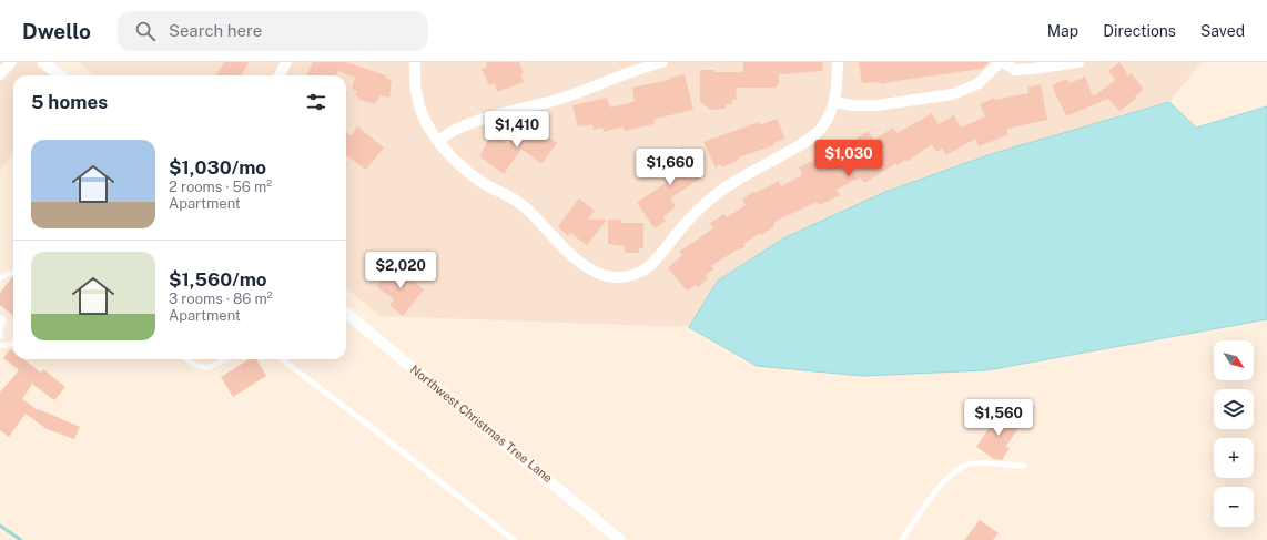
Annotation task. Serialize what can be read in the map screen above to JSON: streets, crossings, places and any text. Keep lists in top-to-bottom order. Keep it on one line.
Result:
{"streets":{"street":["Northwest Christmas Tree Lane"]},"north":"bottom right","page":{"header":"Dwello","search":"Search here","nav":["Map","Directions","Saved"],"heading":"5 homes","price":["$1,410","$1,030","$1,660","$2,020","$1,560"],"list":[{"name":"$1,030/mo","note":"2 rooms · 56 m² · Apartment"},{"name":"$1,560/mo","note":"3 rooms · 86 m² · Apartment"}],"map_buttons":["+","−"]}}
